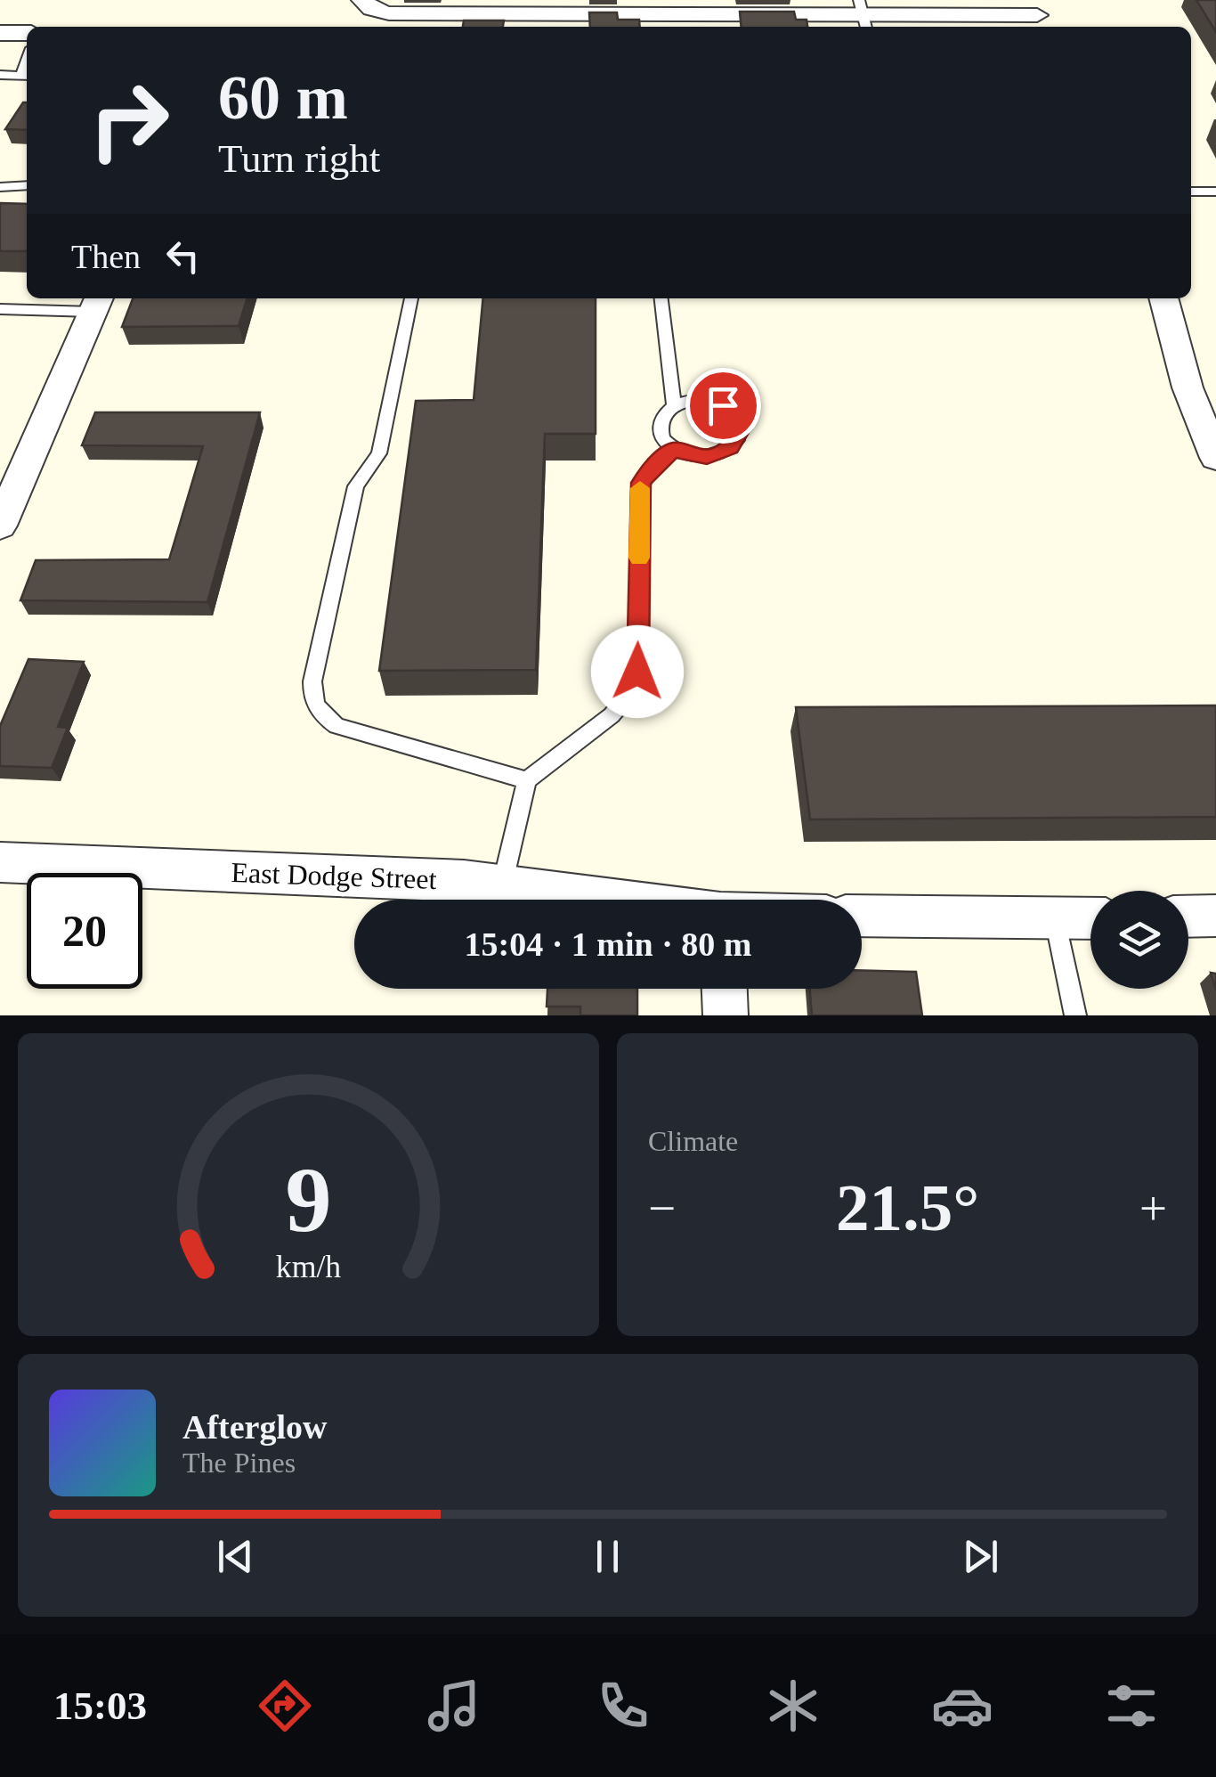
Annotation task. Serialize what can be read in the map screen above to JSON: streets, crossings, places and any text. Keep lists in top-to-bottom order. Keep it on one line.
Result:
{"streets":{"street":["East Dodge Street"]},"page":{"turn":["60 m","Turn right"],"then":"Then","limit":"20","trip":"15:04 · 1 min · 80 m","tile":"Climate","heat":["−","21.5°","+"],"song":["Afterglow","The Pines"],"tabs":"15:03","gauge":["9","km/h"]}}
